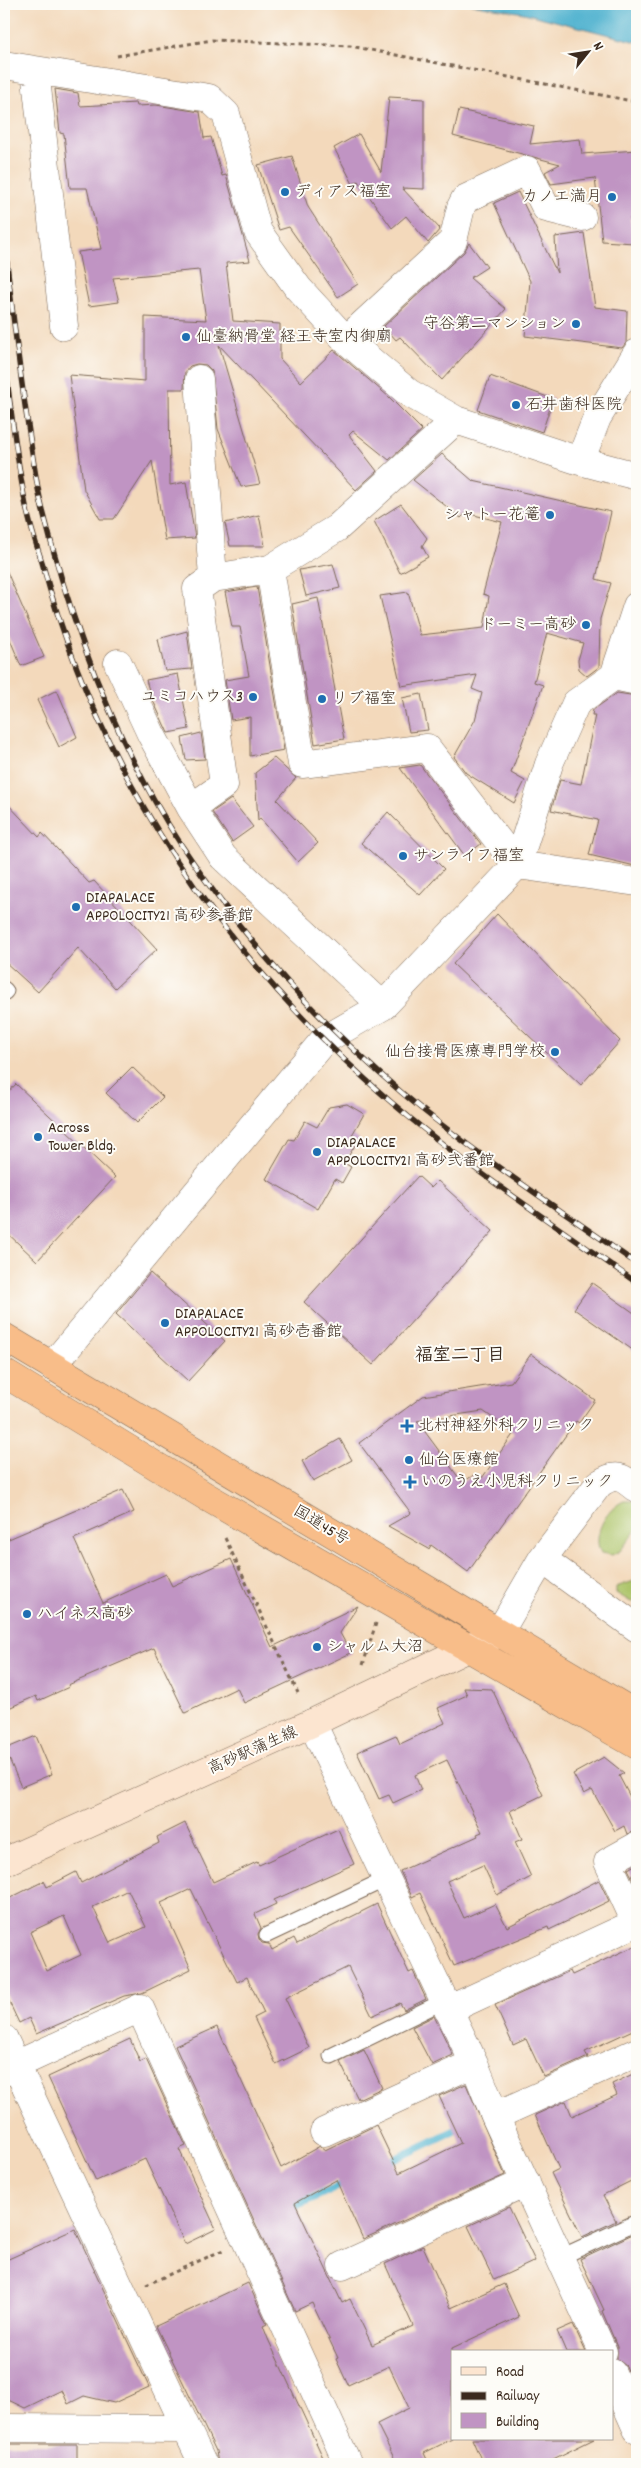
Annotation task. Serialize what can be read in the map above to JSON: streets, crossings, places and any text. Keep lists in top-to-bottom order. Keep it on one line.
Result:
{"streets":{"highway":["国道45号"],"street":["高砂駅蒲生線"]},"crossings":[["国道45号","高砂駅蒲生線"]],"districts":["福室二丁目"],"places":{"other":["ディアス福室","カノエ満月","守谷第二マンション","仙臺納骨堂 経王寺室内御廟","石井歯科医院","シャトー花篭","ドーミー高砂","ユミコハウス3","リブ福室","サンライフ福室","DIAPALACE APPOLOCITY21 高砂参番館","仙台接骨医療専門学校","Across Tower Bldg.","DIAPALACE APPOLOCITY21 高砂弐番館","DIAPALACE APPOLOCITY21 高砂壱番館","仙台医療館","ハイネス高砂","シャルム大沼"],"health":["北村神経外科クリニック","いのうえ小児科クリニック"]},"legend":["Road","Railway","Building"],"north":"top right"}
